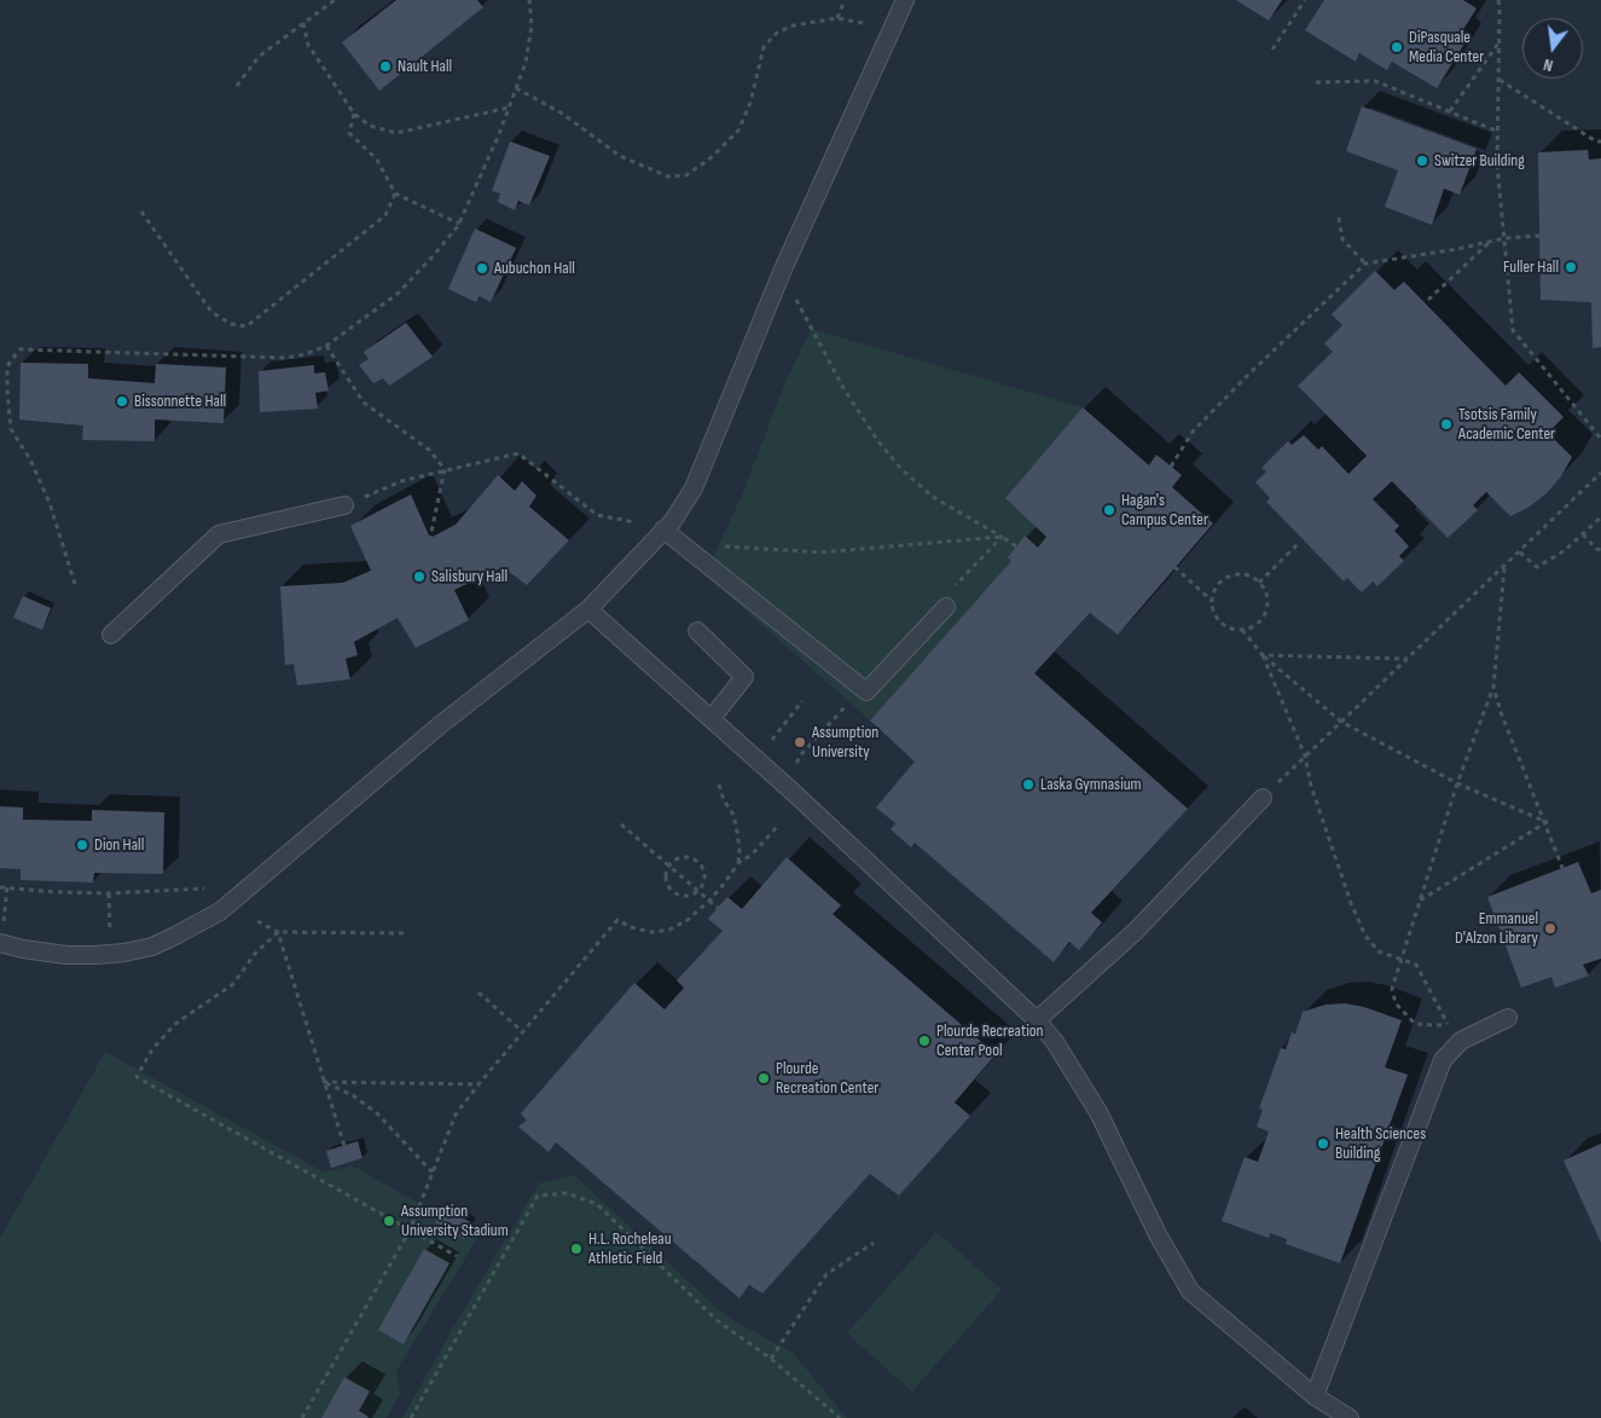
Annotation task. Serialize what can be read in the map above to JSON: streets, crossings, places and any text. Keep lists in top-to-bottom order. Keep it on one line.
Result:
{"places":["DiPasquale Media Center","Nault Hall","Switzer Building","Fuller Hall","Aubuchon Hall","Bissonnette Hall","Tsotsis Family Academic Center","Hagan's Campus Center","Salisbury Hall","Assumption University","Laska Gymnasium","Dion Hall","Emmanuel D'Alzon Library","Plourde Recreation Center Pool","Plourde Recreation Center","Health Sciences Building","Assumption University Stadium","H.L. Rocheleau Athletic Field"],"north":"bottom"}
